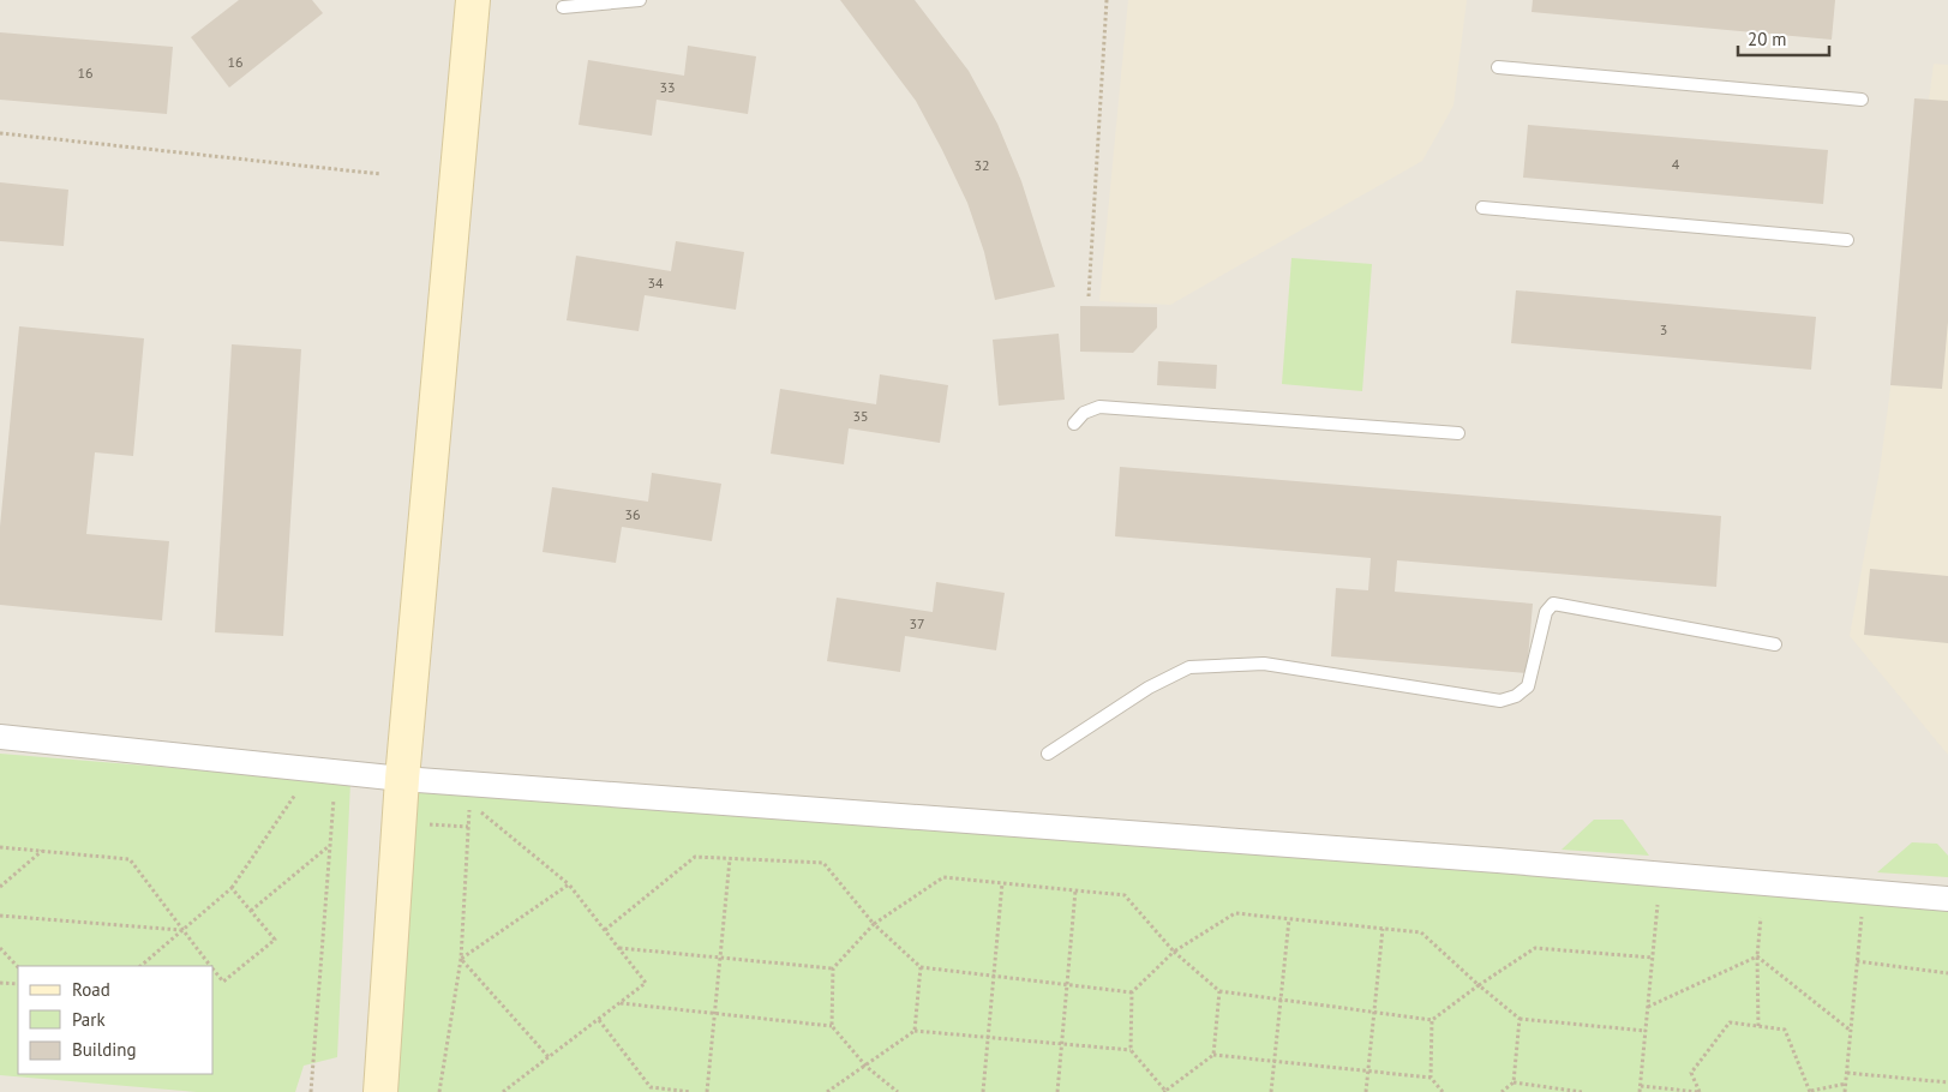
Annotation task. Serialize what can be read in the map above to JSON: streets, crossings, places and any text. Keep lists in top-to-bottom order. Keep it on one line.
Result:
{"house_numbers":["16","16","33","4","32","34","3","35","36","37"],"legend":["Road","Park","Building"],"scale_bar":"20 m"}
